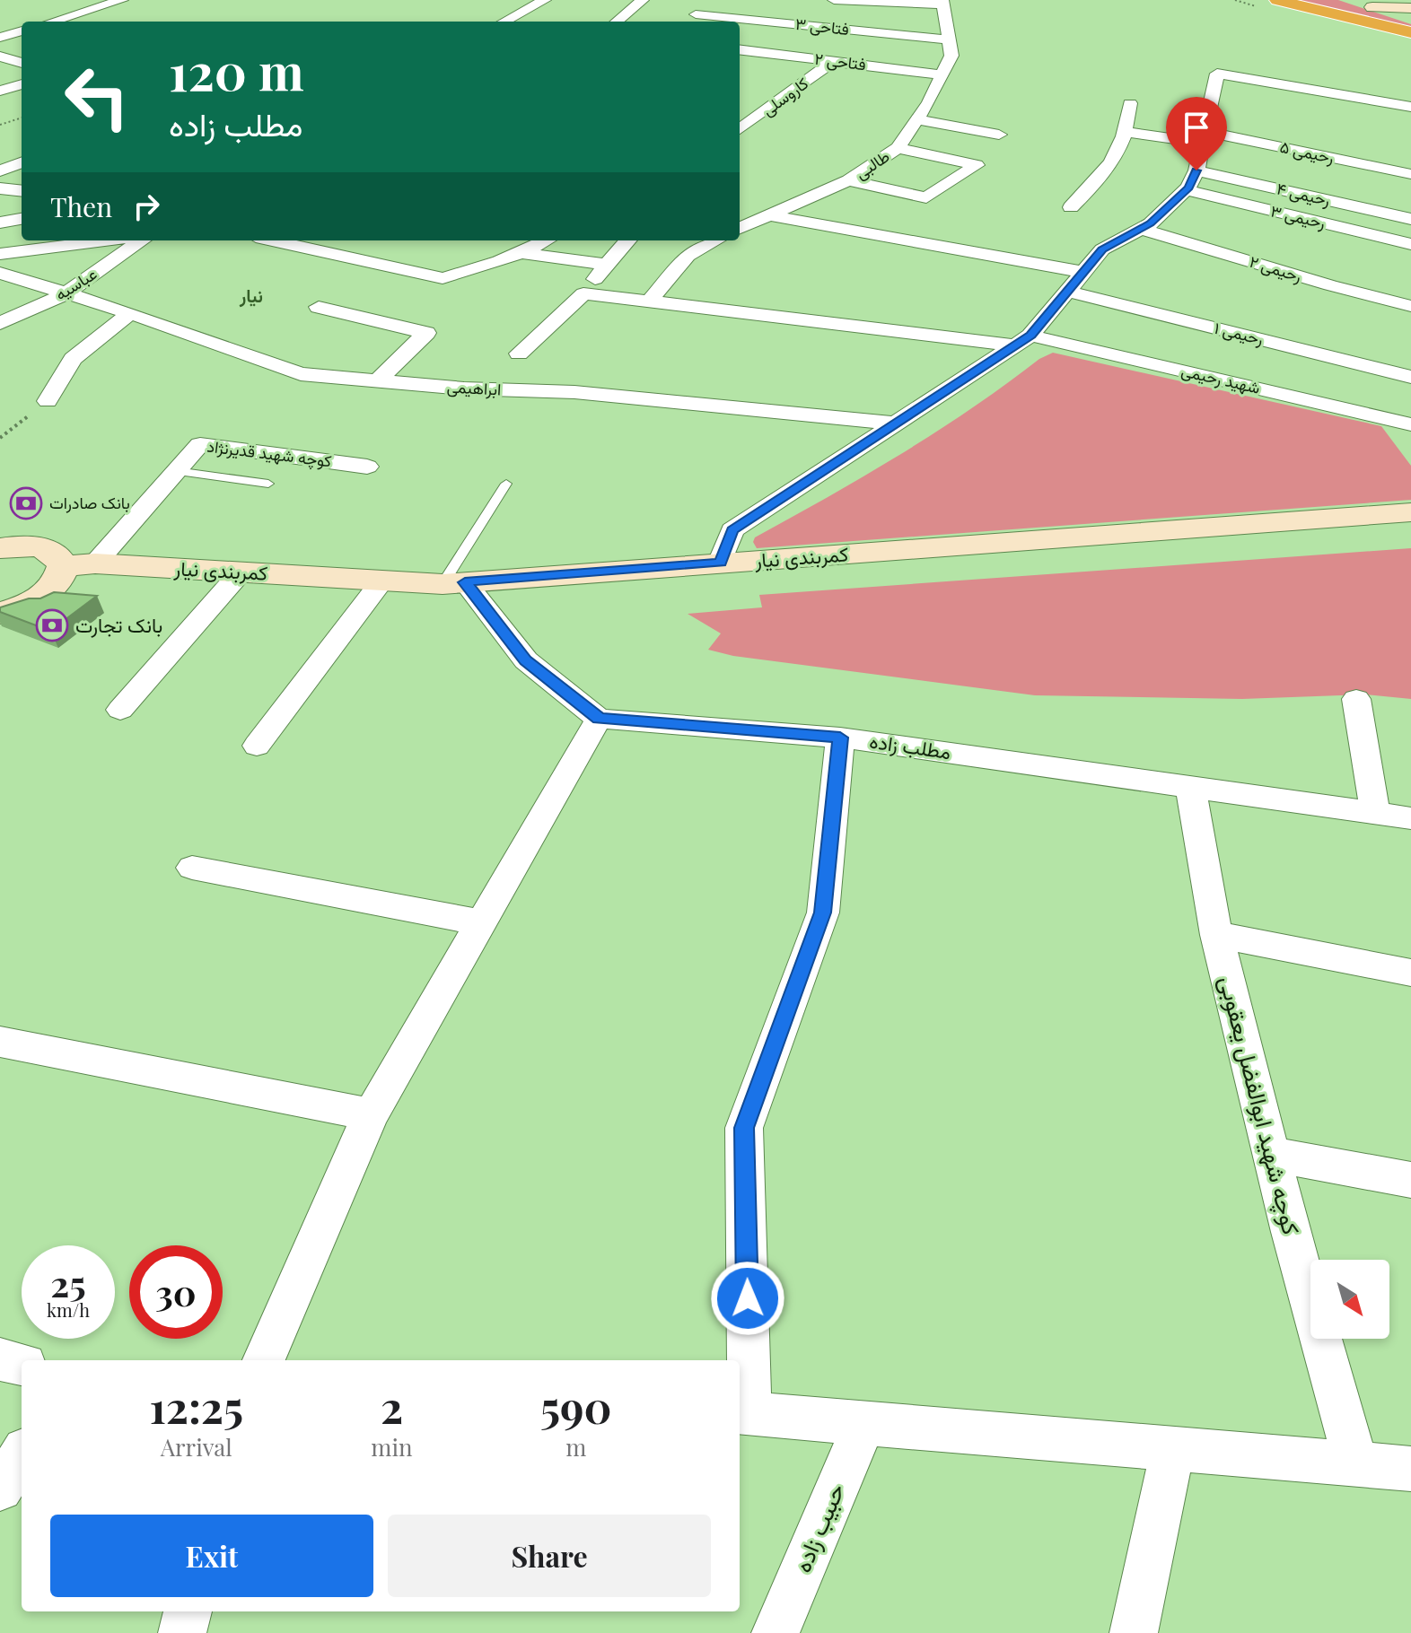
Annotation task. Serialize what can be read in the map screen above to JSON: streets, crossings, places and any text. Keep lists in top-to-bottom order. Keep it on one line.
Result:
{"streets":{"main road":["کمربندی نیار"],"street":["فتاحی ۳","فتاحی ۲","کاروسلی","رحیمی ۵","طالبی","رحیمی ۴","رحیمی ۳","رحیمی ۲","عباسیه","رحیمی ۱","شهید رحیمی","ابراهیمی","کوچه شهید قدیرنژاد","مطلب زاده","کوچه شهید ابوالفضل یعقوبی","حبیب زاده"]},"crossings":[["فتاحی ۳","طالبی"],["فتاحی ۲","کاروسلی"],["فتاحی ۲","طالبی"],["عباسیه","ابراهیمی"],["کوچه شهید قدیرنژاد","کمربندی نیار"],["مطلب زاده","کوچه شهید ابوالفضل یعقوبی"]],"districts":["نیار"],"places":{"bank":["بانک صادرات","بانک تجارت"]},"north":"bottom right","page":{"turn":["120 m","مطلب زاده"],"then":"Then","speed":"25 km/h","limit":"30","eta":["12:25","Arrival","2","min","590","m"],"buttons":["Exit","Share"]}}
